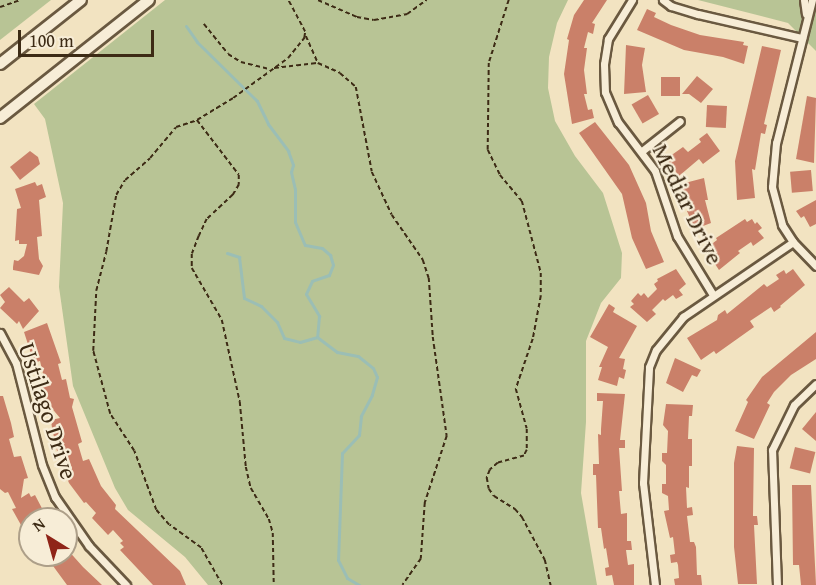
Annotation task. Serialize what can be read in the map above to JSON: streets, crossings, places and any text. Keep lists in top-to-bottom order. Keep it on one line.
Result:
{"streets":{"street":["Mediar Drive","Ustilago Drive"]},"scale_bar":"100 m","north":"top left"}
